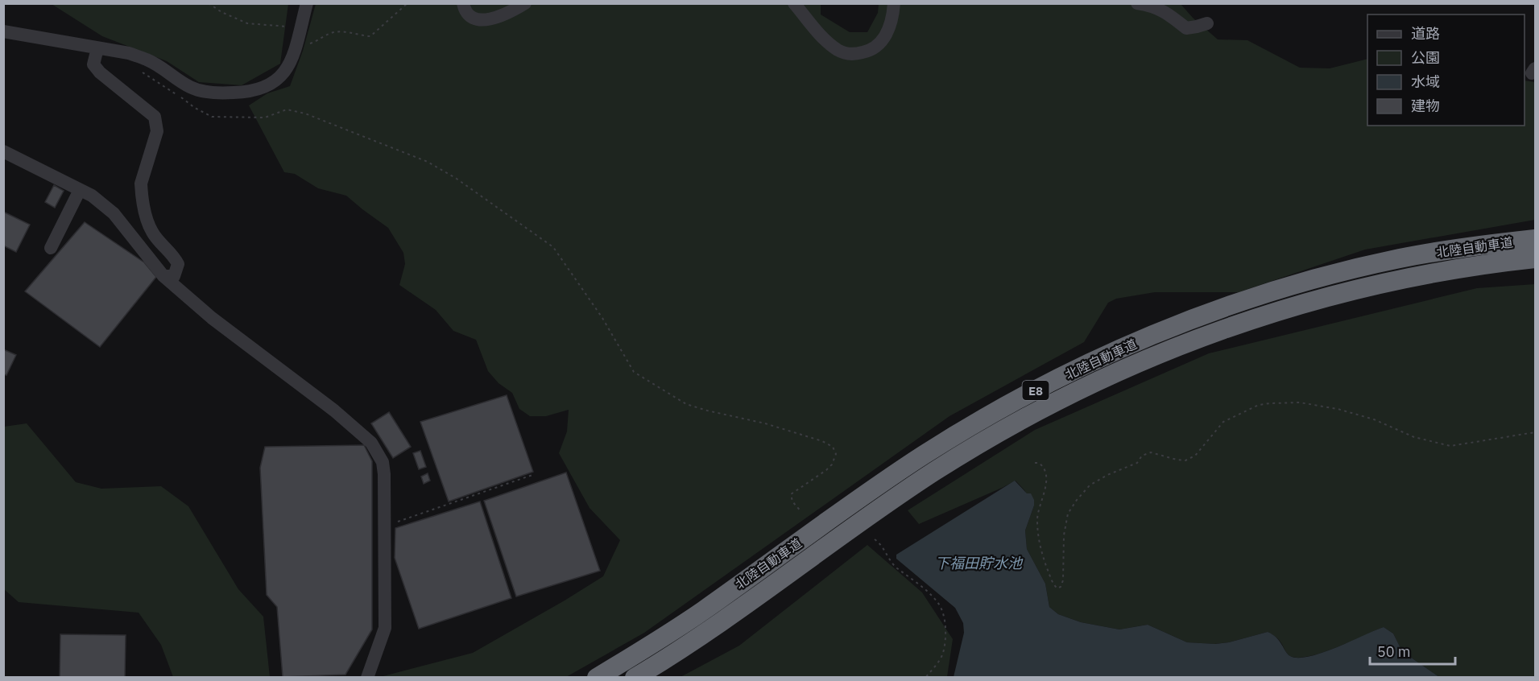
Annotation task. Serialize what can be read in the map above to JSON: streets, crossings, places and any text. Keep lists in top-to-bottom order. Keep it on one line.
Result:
{"streets":{"highway":["北陸自動車道","E8"]},"water":["下福田貯水池"],"legend":["道路","公園","水域","建物"],"scale_bar":"50 m"}
